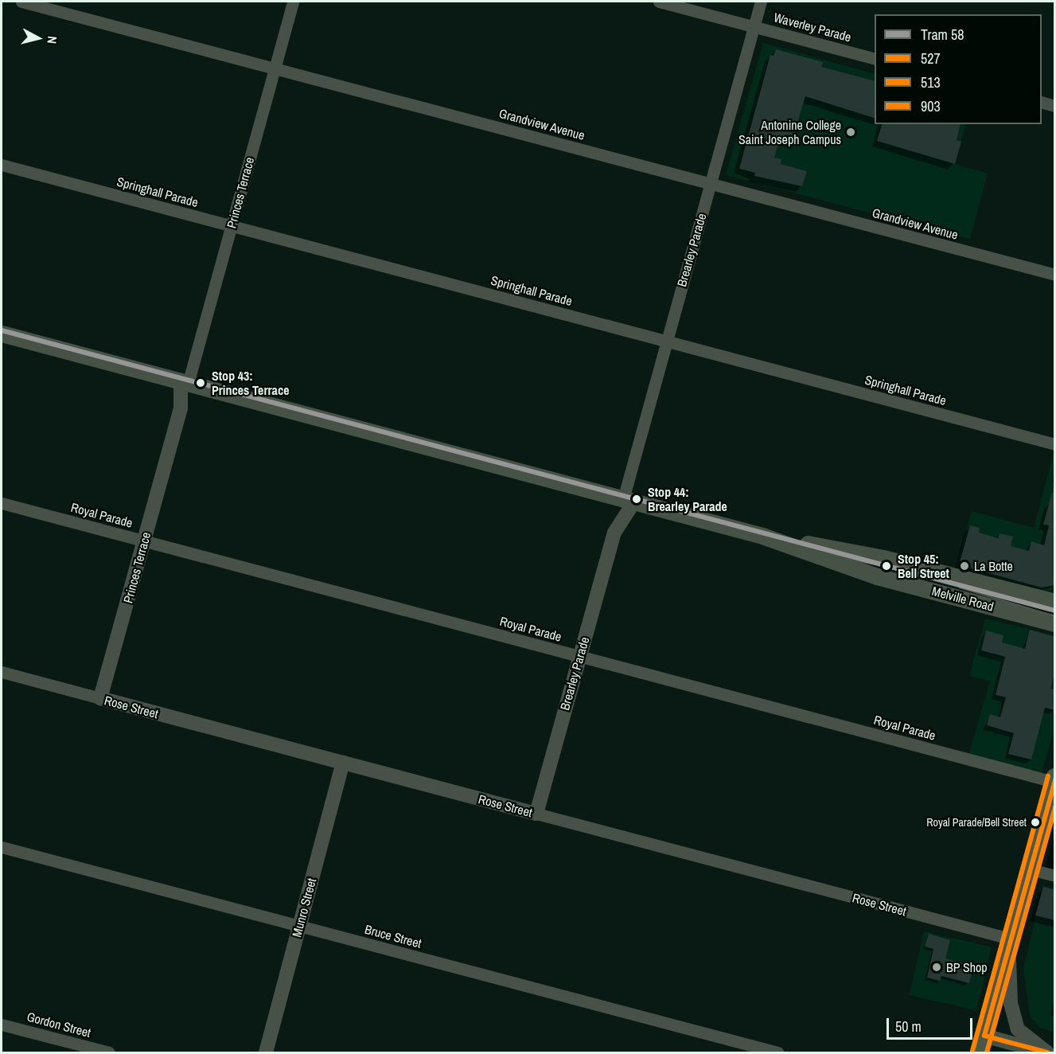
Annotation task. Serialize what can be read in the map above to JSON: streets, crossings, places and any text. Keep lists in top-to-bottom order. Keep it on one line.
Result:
{"streets":{"main road":["Melville Road"],"street":["Waverley Parade","Grandview Avenue","Springhall Parade","Princes Terrace","Brearley Parade","Royal Parade","Rose Street","Munro Street","Bruce Street","Gordon Street"]},"crossings":[["Waverley Parade","Brearley Parade"],["Grandview Avenue","Princes Terrace"],["Grandview Avenue","Brearley Parade"],["Springhall Parade","Princes Terrace"],["Springhall Parade","Brearley Parade"],["Princes Terrace","Royal Parade"],["Princes Terrace","Melville Road"],["Princes Terrace","Rose Street"],["Brearley Parade","Royal Parade"],["Brearley Parade","Melville Road"],["Brearley Parade","Rose Street"],["Rose Street","Munro Street"],["Munro Street","Bruce Street"]],"places":["Antonine College Saint Joseph Campus","Stop 43: Princes Terrace","Stop 44: Brearley Parade","Stop 45: Bell Street","La Botte","Royal Parade/Bell Street","BP Shop"],"lines":["tram line 58","transit line 903","transit line 527","transit line 513"],"legend":["Tram 58","527","513","903"],"scale_bar":"50 m","north":"right"}
